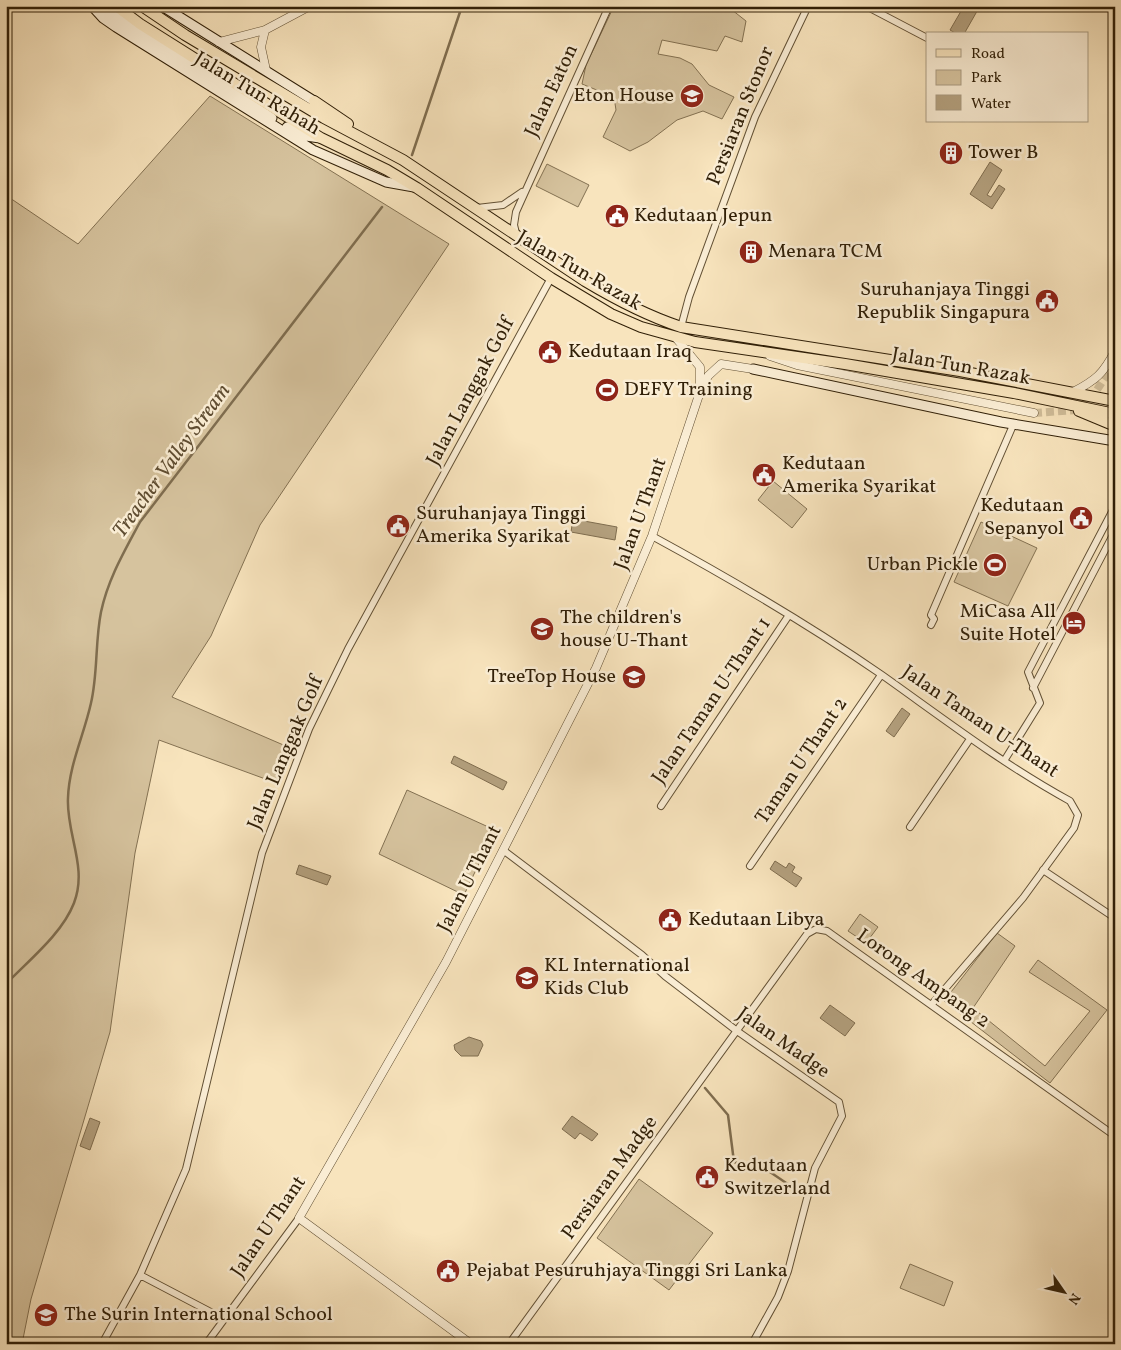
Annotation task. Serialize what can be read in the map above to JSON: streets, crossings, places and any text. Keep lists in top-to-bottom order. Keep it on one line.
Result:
{"streets":{"main road":["Jalan Tun Rahah","Jalan Tun Razak"],"street":["Jalan Eaton","Persiaran Stonor","Jalan Langgak Golf","Jalan U Thant","Jalan Taman U-Thant 1","Jalan Taman U-Thant","Taman U Thant 2","Lorong Ampang 2","Jalan Madge","Persiaran Madge"]},"crossings":[["Jalan Eaton","Jalan Tun Razak"],["Jalan Tun Rahah","Jalan Tun Razak"],["Persiaran Stonor","Jalan Tun Razak"],["Jalan Tun Razak","Jalan Langgak Golf"],["Jalan Tun Razak","Jalan U Thant"],["Jalan U Thant","Jalan Taman U-Thant"],["Jalan U Thant","Jalan Madge"],["Jalan Taman U-Thant 1","Jalan Taman U-Thant"],["Jalan Taman U-Thant","Taman U Thant 2"],["Jalan Taman U-Thant","Lorong Ampang 2"],["Lorong Ampang 2","Jalan Madge"],["Lorong Ampang 2","Persiaran Madge"],["Jalan Madge","Persiaran Madge"]],"water":["Treacher Valley Stream"],"places":{"school or university":["Eton House","The children's house U-Thant","TreeTop House","KL International Kids Club","The Surin International School"],"building":["Tower B","Menara TCM"],"public building":["Kedutaan Jepun","Suruhanjaya Tinggi Republik Singapura","Kedutaan Iraq","Kedutaan Amerika Syarikat","Kedutaan Sepanyol","Suruhanjaya Tinggi Amerika Syarikat","Kedutaan Libya","Kedutaan Switzerland","Pejabat Pesuruhjaya Tinggi Sri Lanka"],"sports":["DEFY Training","Urban Pickle"],"hotel":["MiCasa All Suite Hotel"]},"legend":["Road","Park","Water"],"north":"bottom right"}
